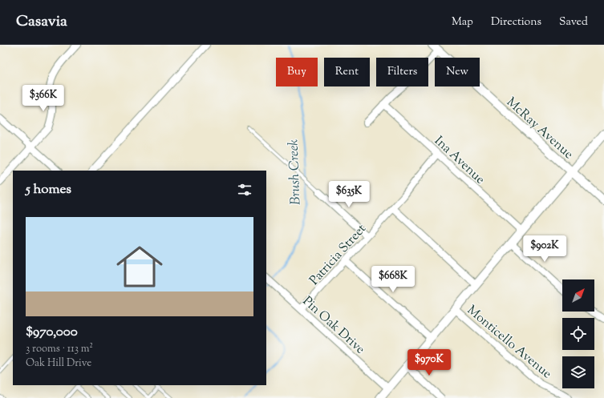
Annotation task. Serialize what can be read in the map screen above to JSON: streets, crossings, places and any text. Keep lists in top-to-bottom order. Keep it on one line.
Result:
{"streets":{"street":["McRay Avenue","Ina Avenue","Patricia Street","Pin Oak Drive","Monticello Avenue"]},"crossings":[["Ina Avenue","Patricia Street"],["Patricia Street","Pin Oak Drive"],["Patricia Street","Monticello Avenue"]],"water":["Brush Creek"],"north":"top right","page":{"header":"Casavia","nav":["Map","Directions","Saved"],"chip":["Buy","Rent","Filters","New"],"price":["$366K","$635K","$902K","$668K","$970K"],"heading":"5 homes","list":[{"name":"$970,000","note":"3 rooms · 113 m² · Oak Hill Drive"}]}}
